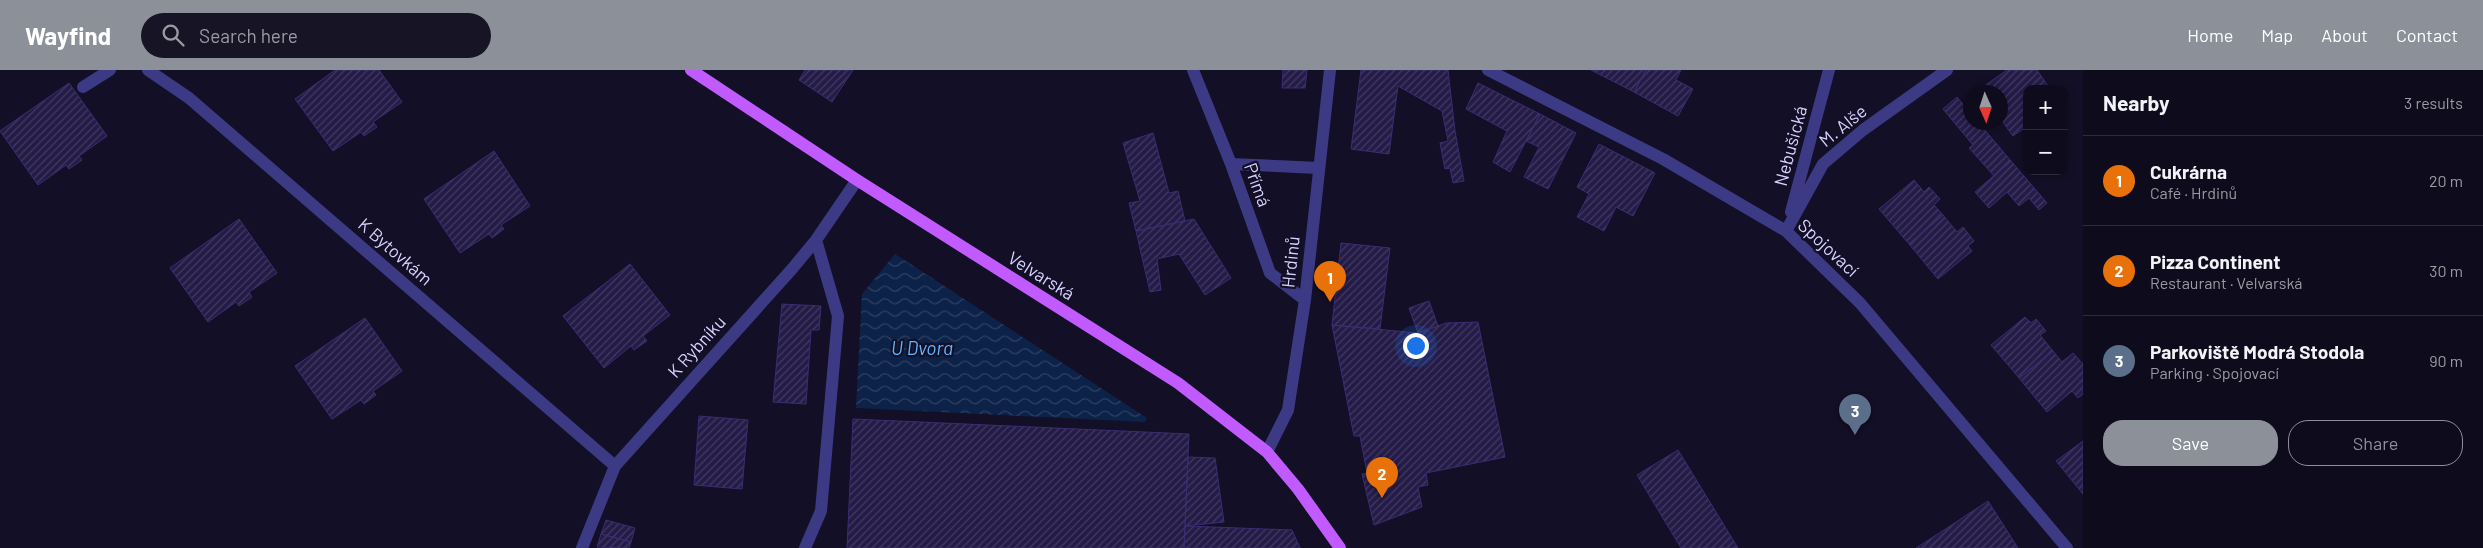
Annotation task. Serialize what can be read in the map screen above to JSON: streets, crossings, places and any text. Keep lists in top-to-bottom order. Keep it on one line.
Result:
{"streets":{"main road":["Velvarská"],"street":["M. Alše","Nebušická","Přímá","Spojovací","K Bytovkám","Hrdinů","K Rybníku"]},"crossings":[["M. Alše","Nebušická"],["M. Alše","Spojovací"],["Nebušická","Spojovací"],["Přímá","Hrdinů"],["K Bytovkám","K Rybníku"],["Hrdinů","Velvarská"],["Velvarská","K Rybníku"]],"water":["U Dvora"],"north":"bottom","page":{"header":"Wayfind","search":"Search here","nav":["Home","Map","About","Contact"],"heading":["Nearby","3 results"],"map_buttons":["+","−"],"list":[{"mark":"1","name":"Cukrárna","note":"Café · Hrdinů","value":"20 m"},{"mark":"2","name":"Pizza Continent","note":"Restaurant · Velvarská","value":"30 m"},{"mark":"3","name":"Parkoviště Modrá Stodola","note":"Parking · Spojovací","value":"90 m"}],"pins":["1","3","2"],"buttons":["Save","Share"]}}
